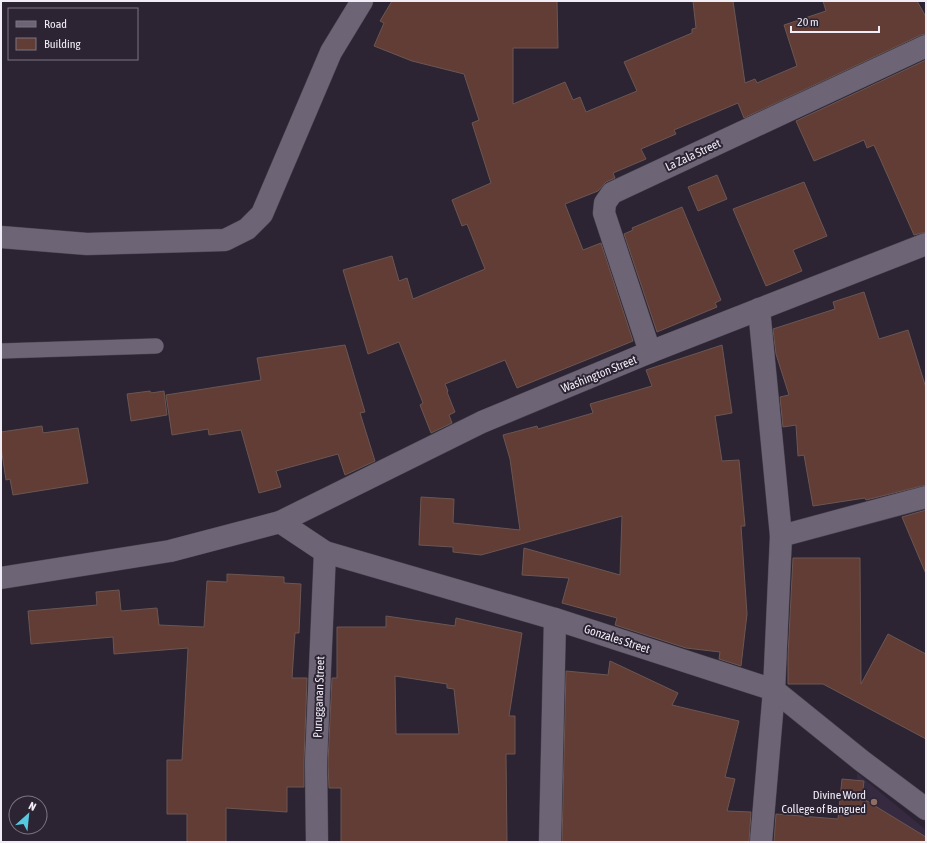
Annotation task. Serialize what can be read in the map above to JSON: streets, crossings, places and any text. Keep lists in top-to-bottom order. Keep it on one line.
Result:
{"streets":{"street":["La Zala Street","Washington Street","Gonzales Street","Purugganan Street"]},"crossings":[["La Zala Street","Washington Street"],["Washington Street","Gonzales Street"],["Gonzales Street","Purugganan Street"]],"places":["Divine Word College of Bangued"],"legend":["Road","Building"],"scale_bar":"20 m","north":"top right"}
